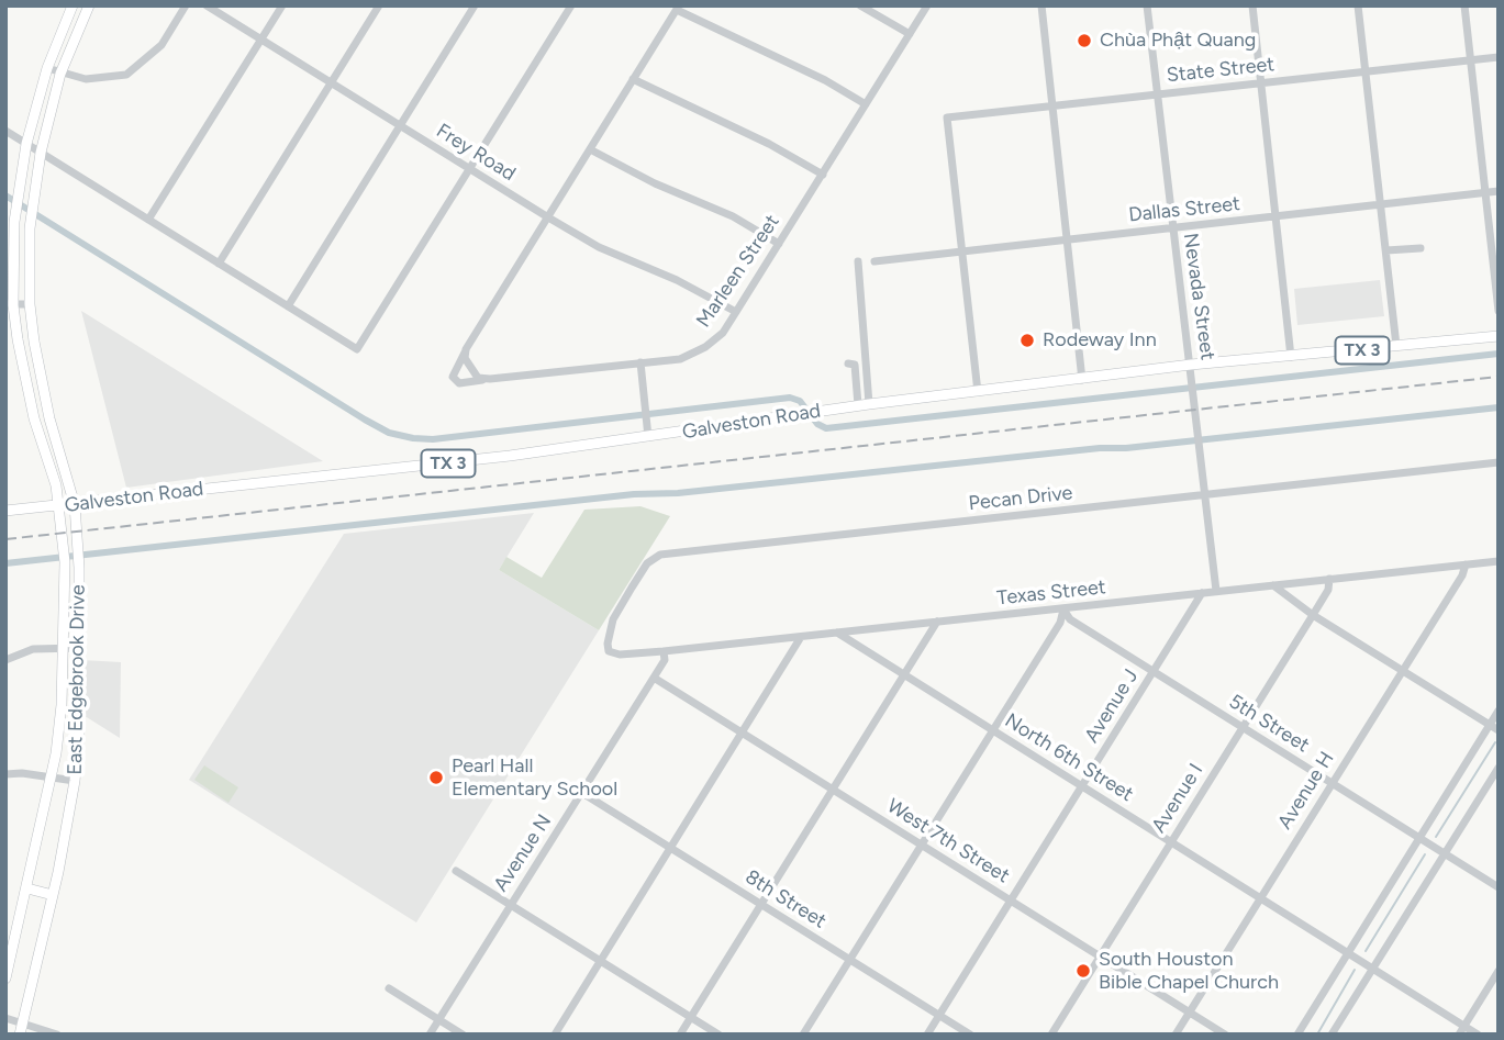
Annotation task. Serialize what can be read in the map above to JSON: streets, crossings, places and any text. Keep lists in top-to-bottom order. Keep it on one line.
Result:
{"streets":{"main road":["TX 3","Galveston Road","East Edgebrook Drive"],"street":["State Street","Frey Road","Dallas Street","Marleen Street","Nevada Street","Pecan Drive","Texas Street","Avenue J","5th Street","North 6th Street","Avenue H","Avenue I","West 7th Street","Avenue N","8th Street"]},"crossings":[["State Street","Dallas Street"],["State Street","Nevada Street"],["Frey Road","Marleen Street"],["Dallas Street","Nevada Street"],["Nevada Street","Galveston Road"],["Nevada Street","Pecan Drive"],["Nevada Street","Texas Street"],["Galveston Road","East Edgebrook Drive"],["Pecan Drive","Texas Street"],["Texas Street","Avenue J"],["Texas Street","5th Street"],["Texas Street","North 6th Street"],["Texas Street","Avenue H"],["Texas Street","Avenue I"],["Texas Street","Avenue N"],["Avenue J","5th Street"],["Avenue J","North 6th Street"],["Avenue J","West 7th Street"],["Avenue J","8th Street"],["5th Street","Avenue H"],["5th Street","Avenue I"],["North 6th Street","Avenue H"],["North 6th Street","Avenue I"],["Avenue H","West 7th Street"],["Avenue I","West 7th Street"],["West 7th Street","Avenue N"],["Avenue N","8th Street"]],"places":["Chùa Phật Quang","Rodeway Inn","Pearl Hall Elementary School","South Houston Bible Chapel Church"]}
